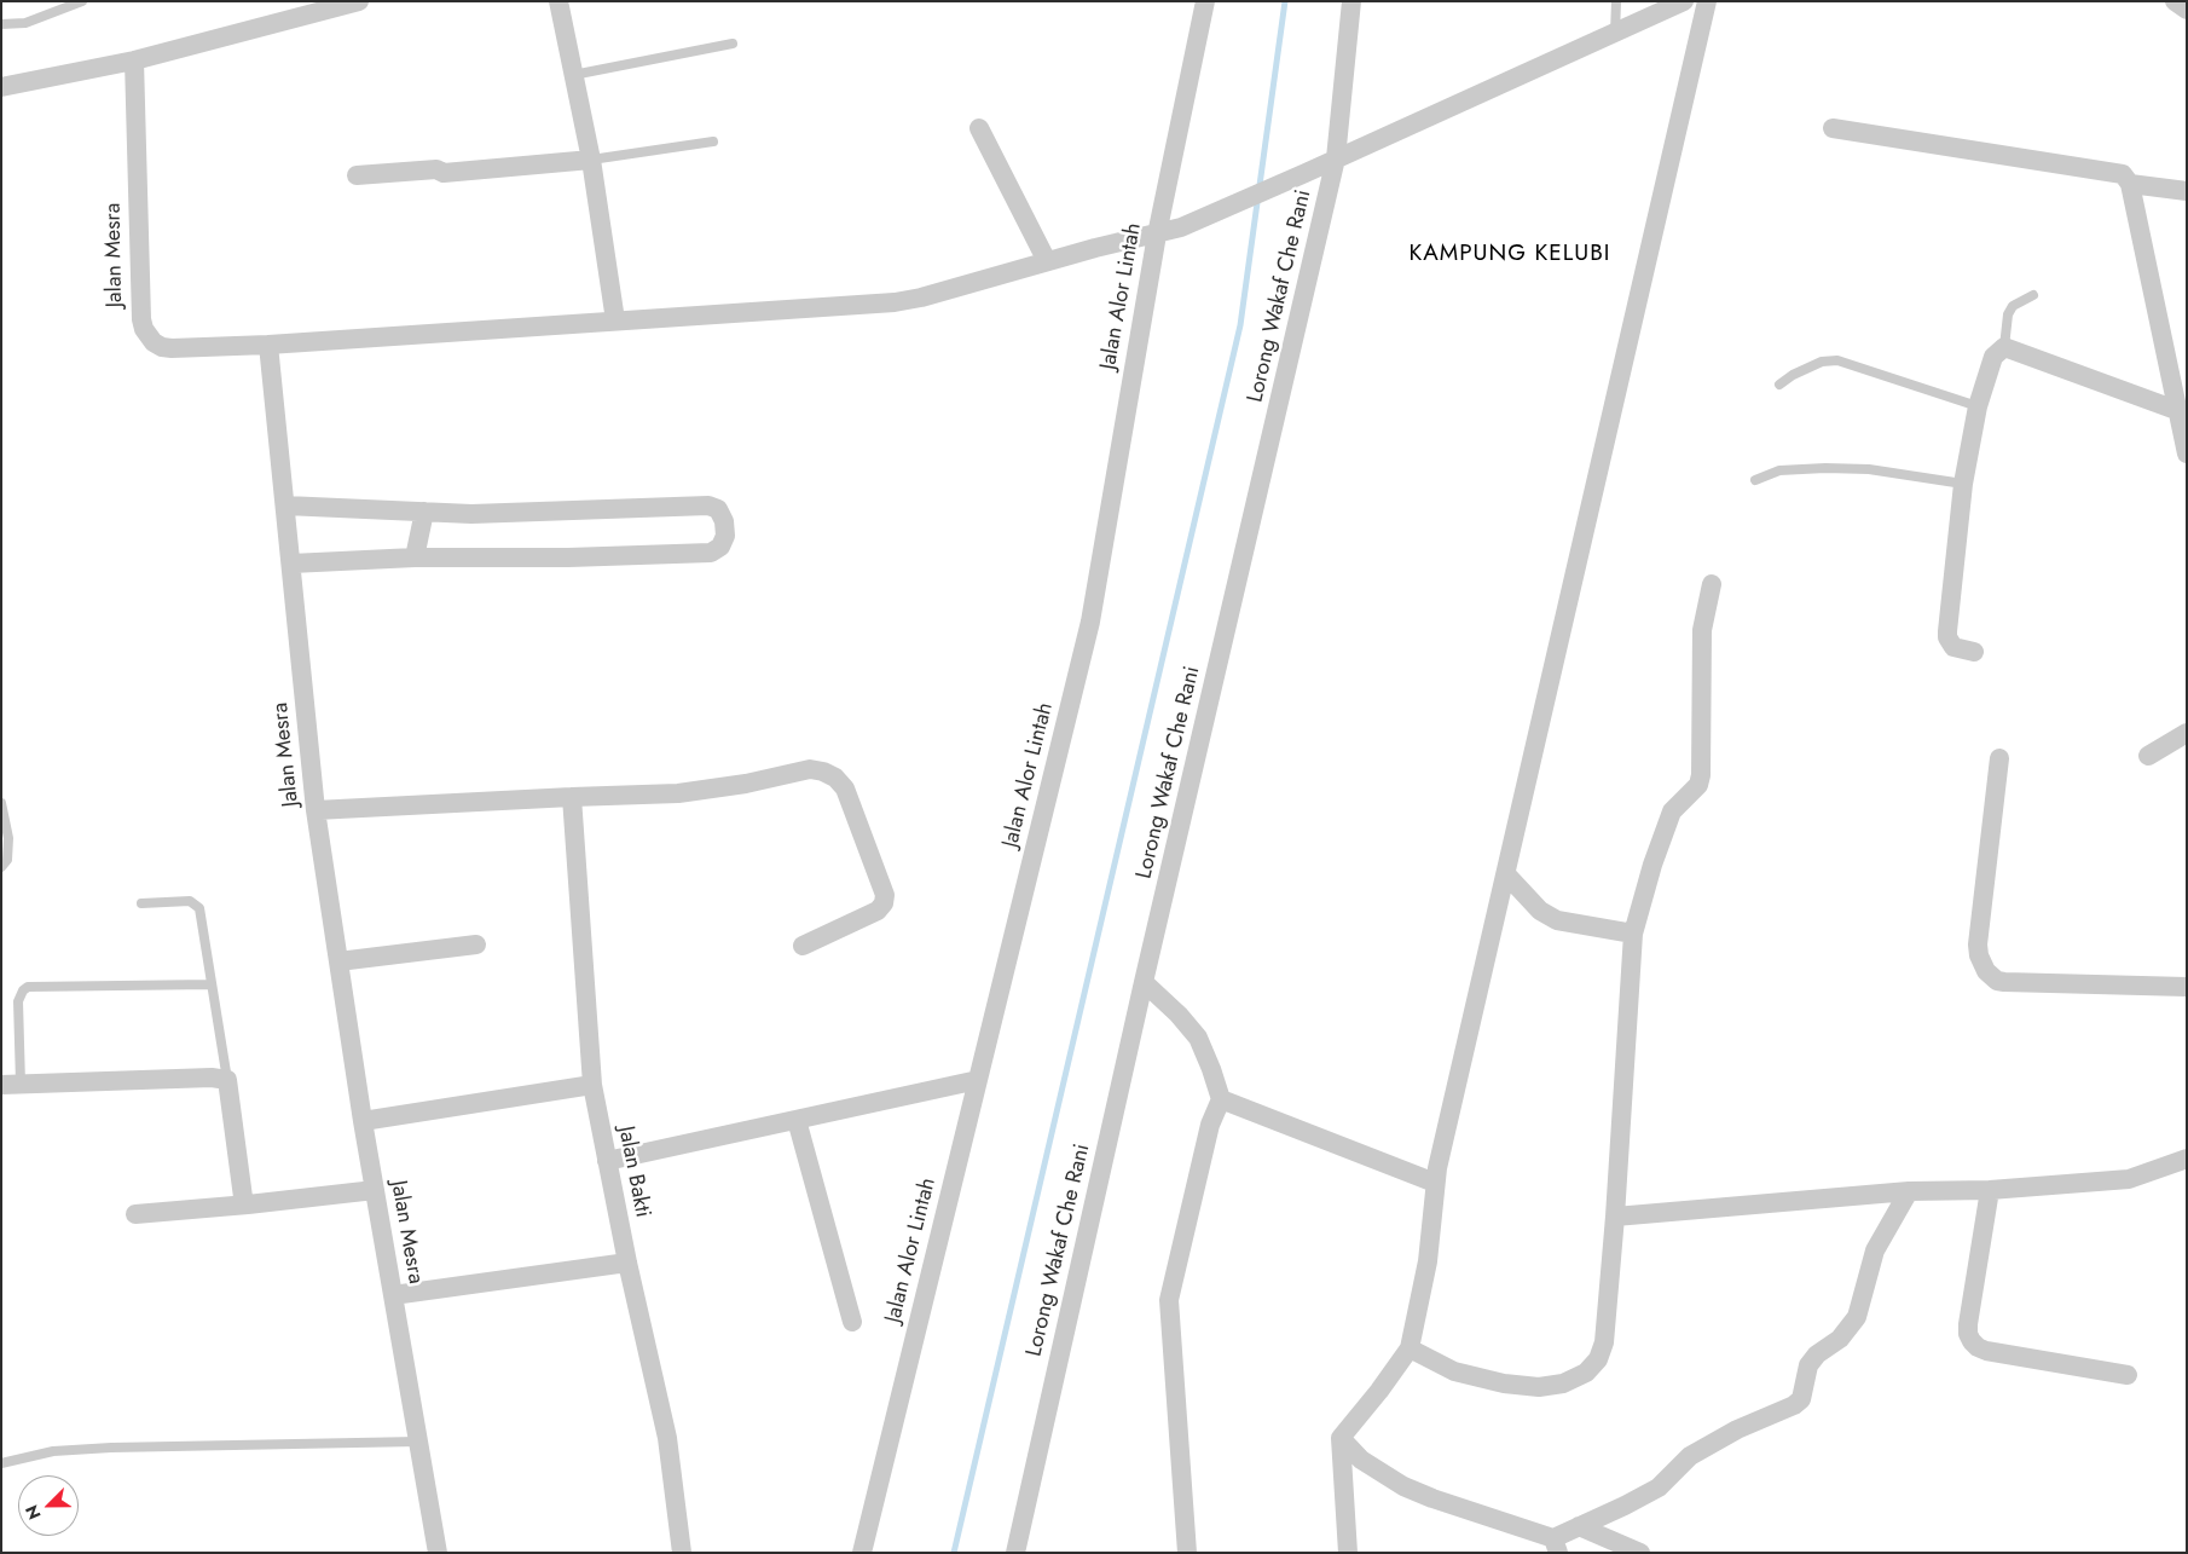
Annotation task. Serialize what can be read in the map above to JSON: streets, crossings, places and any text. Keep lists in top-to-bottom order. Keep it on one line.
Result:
{"streets":{"street":["Jalan Mesra","Jalan Alor Lintah","Lorong Wakaf Che Rani","Jalan Bakti"]},"districts":["KAMPUNG KELUBI"],"north":"bottom left"}
